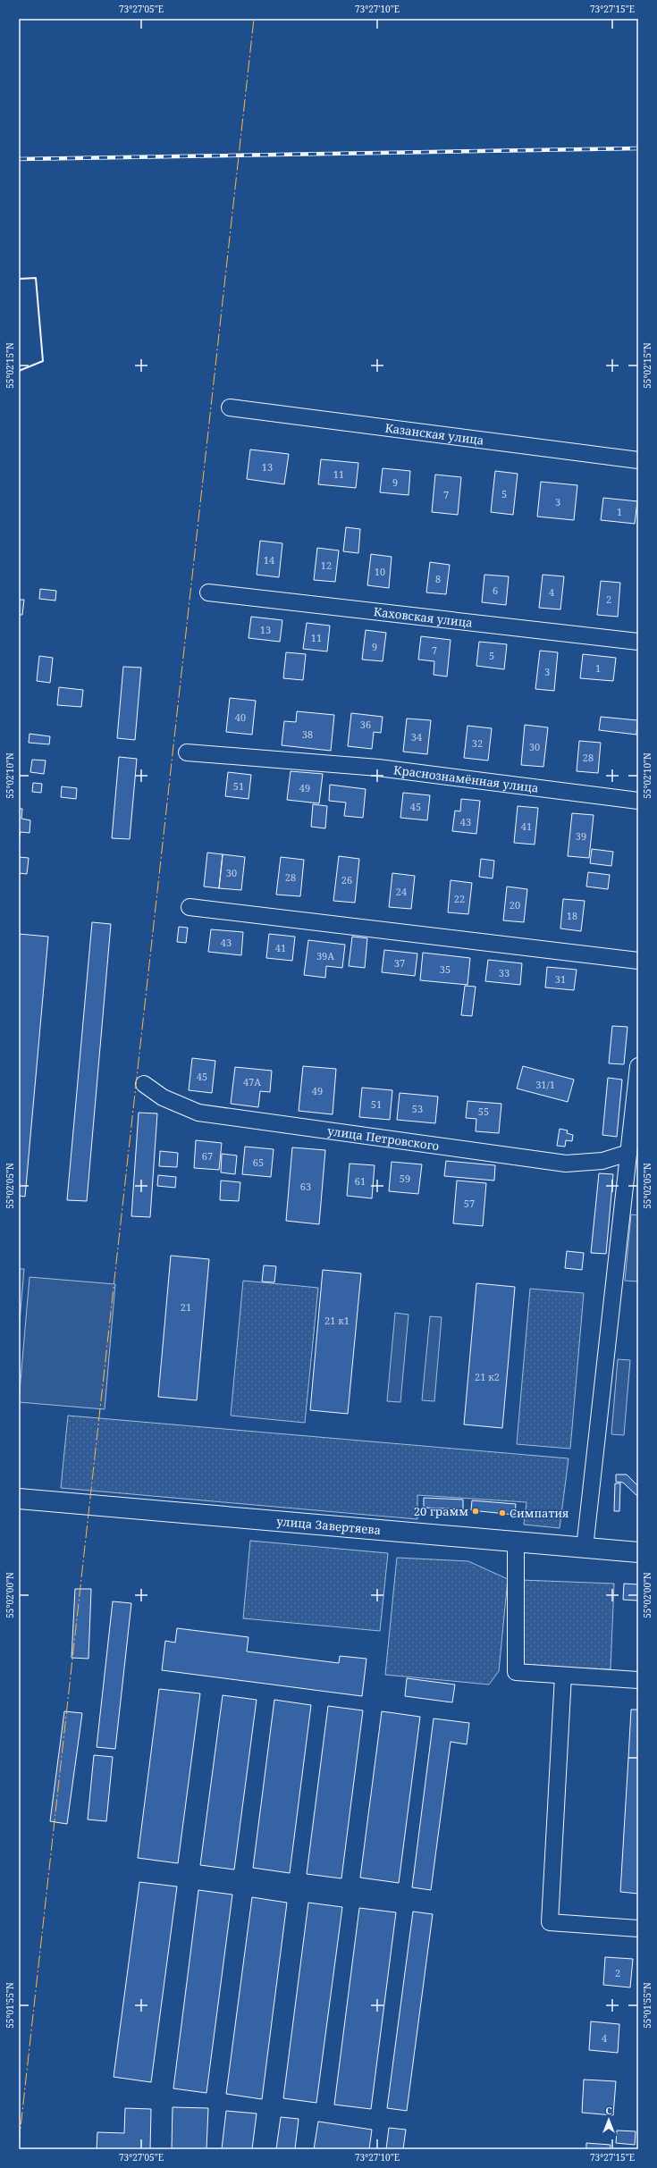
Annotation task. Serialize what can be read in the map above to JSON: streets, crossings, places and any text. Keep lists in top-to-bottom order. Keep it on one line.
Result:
{"streets":{"main road":["улица Завертяева"],"street":["Казанская улица","Каховская улица","Краснознамённая улица","улица Петровского"]},"places":["20 грамм","Симпатия"],"house_numbers":["13","11","9","5","7","3","1","14","12","10","8","6","4","2","13","11","9","7","5","1","3","40","36","38","34","32","30","28","51","49","45","43","41","39","30","28","26","24","22","20","18","43","41","39А","37","35","33","31","45","47А","31/1","49","51","53","55","67","65","59","61","63","57","21","21 к1","21 к2","2","4"],"north":"top","coordinates":["73°27'05\"E","73°27'10\"E","73°27'15\"E","55°02'15\"N","55°02'10\"N","55°02'05\"N","55°02'00\"N","55°01'55\"N"]}
